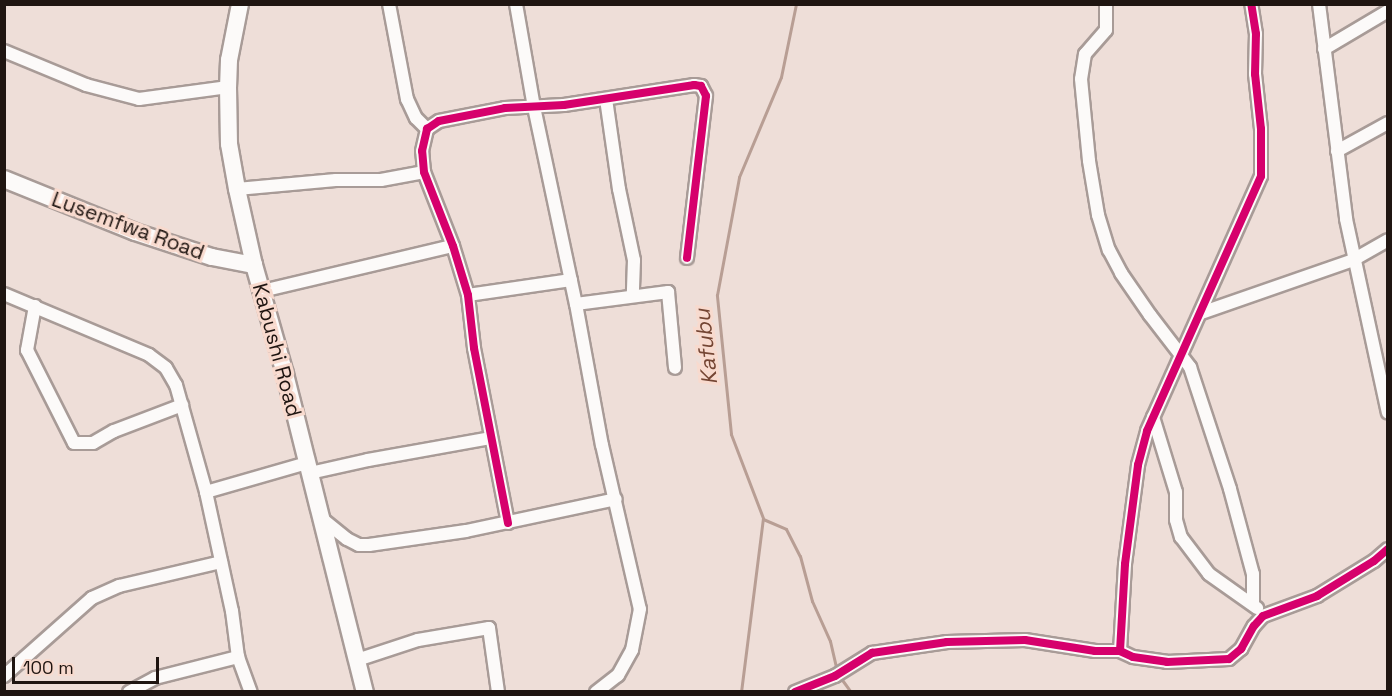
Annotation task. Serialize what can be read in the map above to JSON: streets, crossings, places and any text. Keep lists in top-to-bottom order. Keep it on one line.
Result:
{"streets":{"main road":["Lusemfwa Road","Kabushi Road"]},"crossings":[["Lusemfwa Road","Kabushi Road"]],"water":["Kafubu"],"scale_bar":"100 m"}
